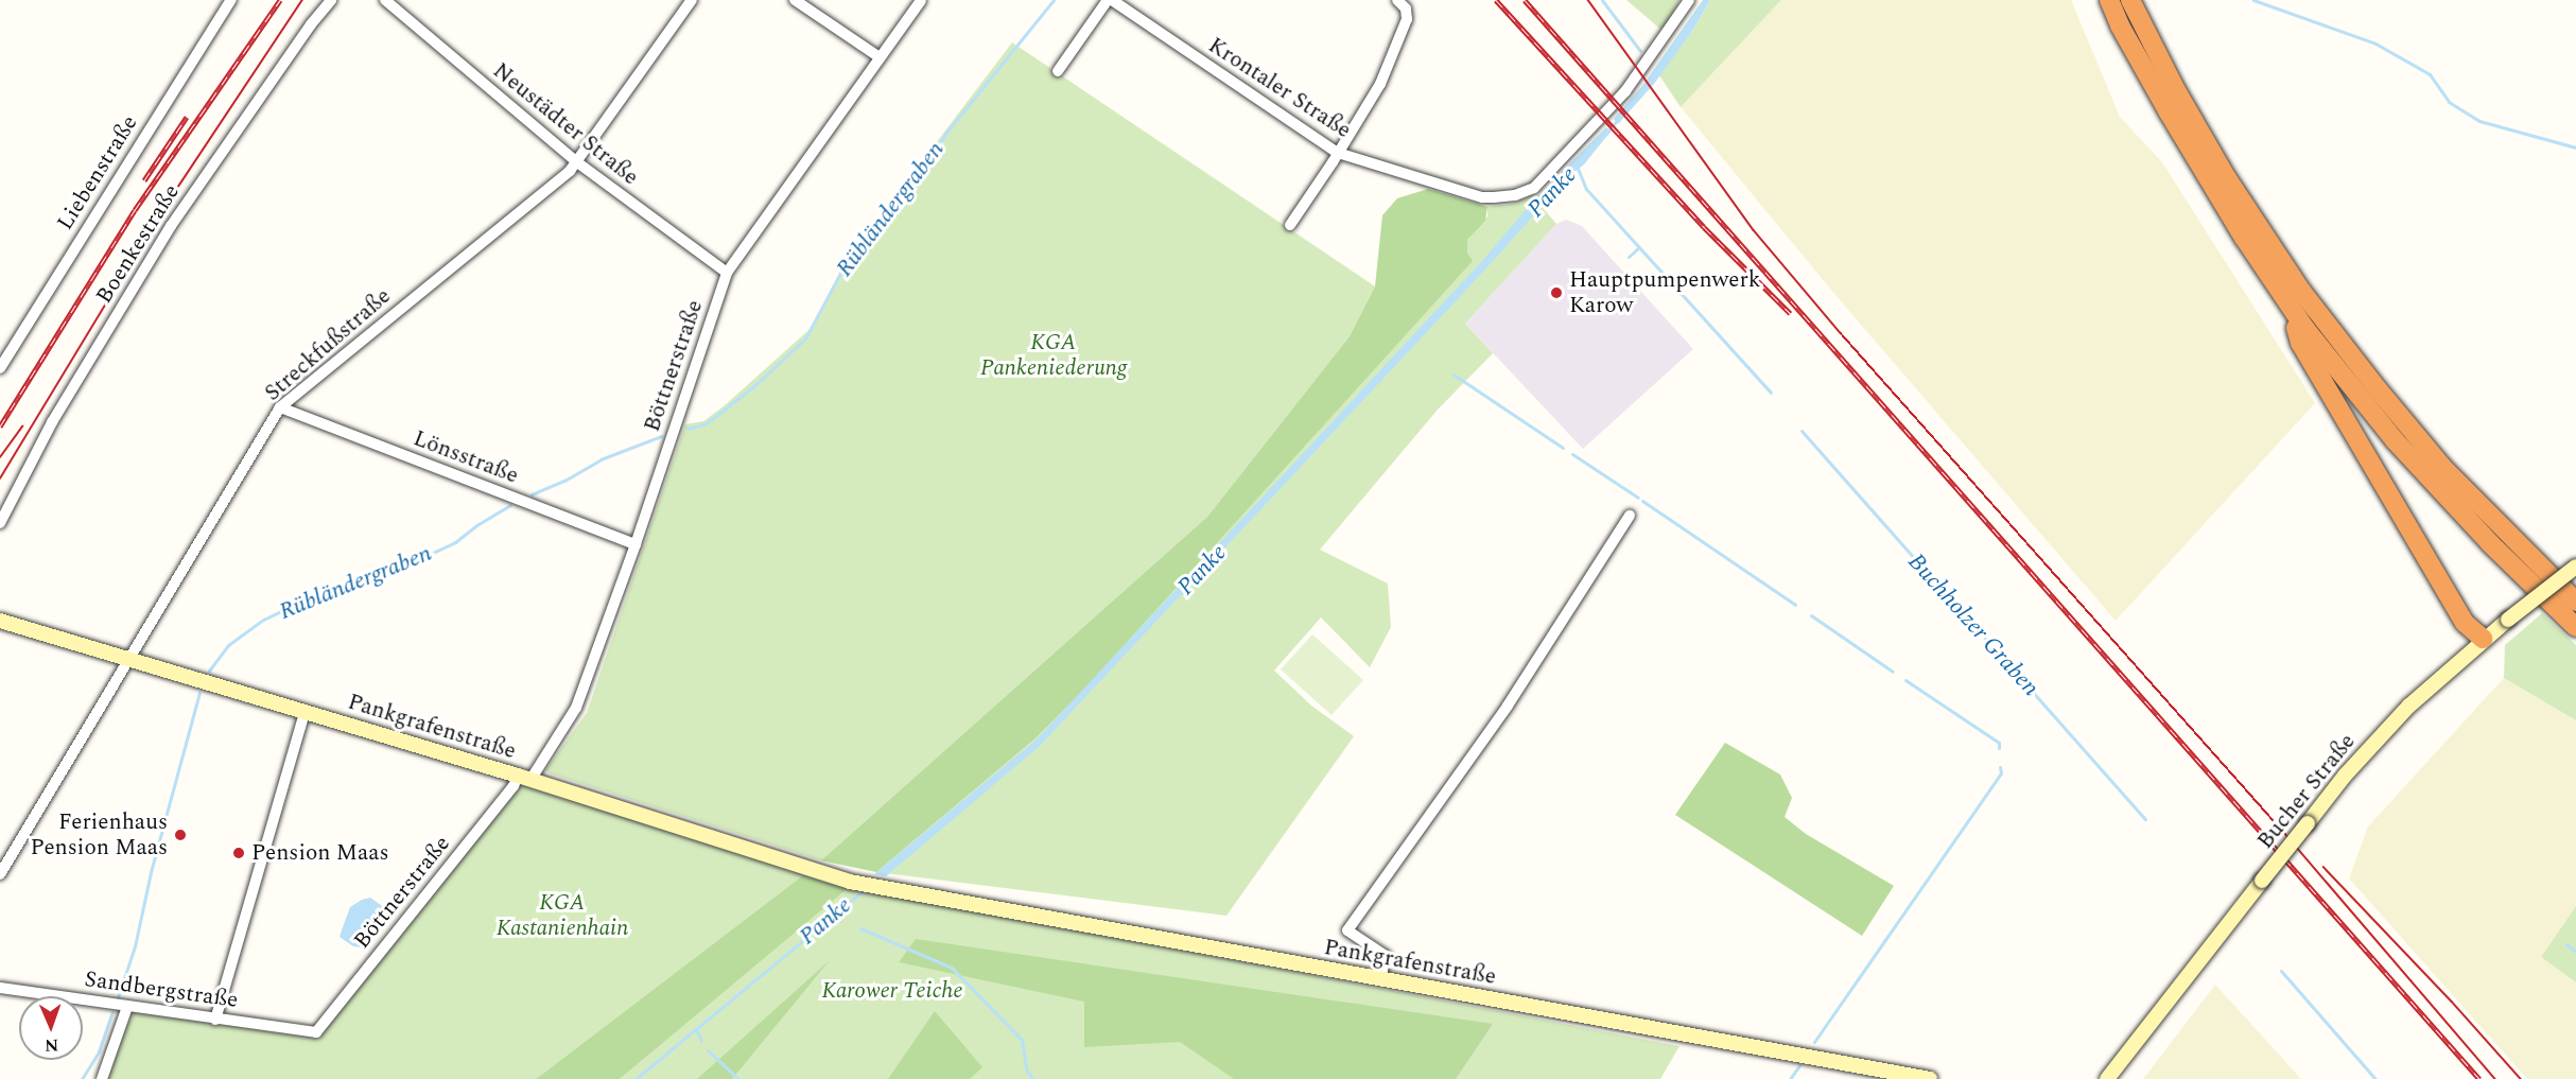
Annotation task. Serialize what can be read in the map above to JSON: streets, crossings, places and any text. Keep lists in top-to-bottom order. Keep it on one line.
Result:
{"streets":{"main road":["Pankgrafenstraße","Bucher Straße"],"street":["Krontaler Straße","Neustädter Straße","Liebenstraße","Boenkestraße","Streckfußstraße","Böttnerstraße","Lönsstraße","Sandbergstraße"]},"crossings":[["Neustädter Straße","Streckfußstraße"],["Neustädter Straße","Böttnerstraße"],["Streckfußstraße","Lönsstraße"],["Streckfußstraße","Pankgrafenstraße"],["Böttnerstraße","Lönsstraße"],["Böttnerstraße","Pankgrafenstraße"],["Böttnerstraße","Sandbergstraße"]],"water":["Panke","Rübländergraben","Buchholzer Graben"],"parks":["KGA Pankeniederung","KGA Kastanienhain","Karower Teiche"],"places":["Hauptpumpenwerk Karow","Ferienhaus Pension Maas","Pension Maas"],"north":"bottom"}
